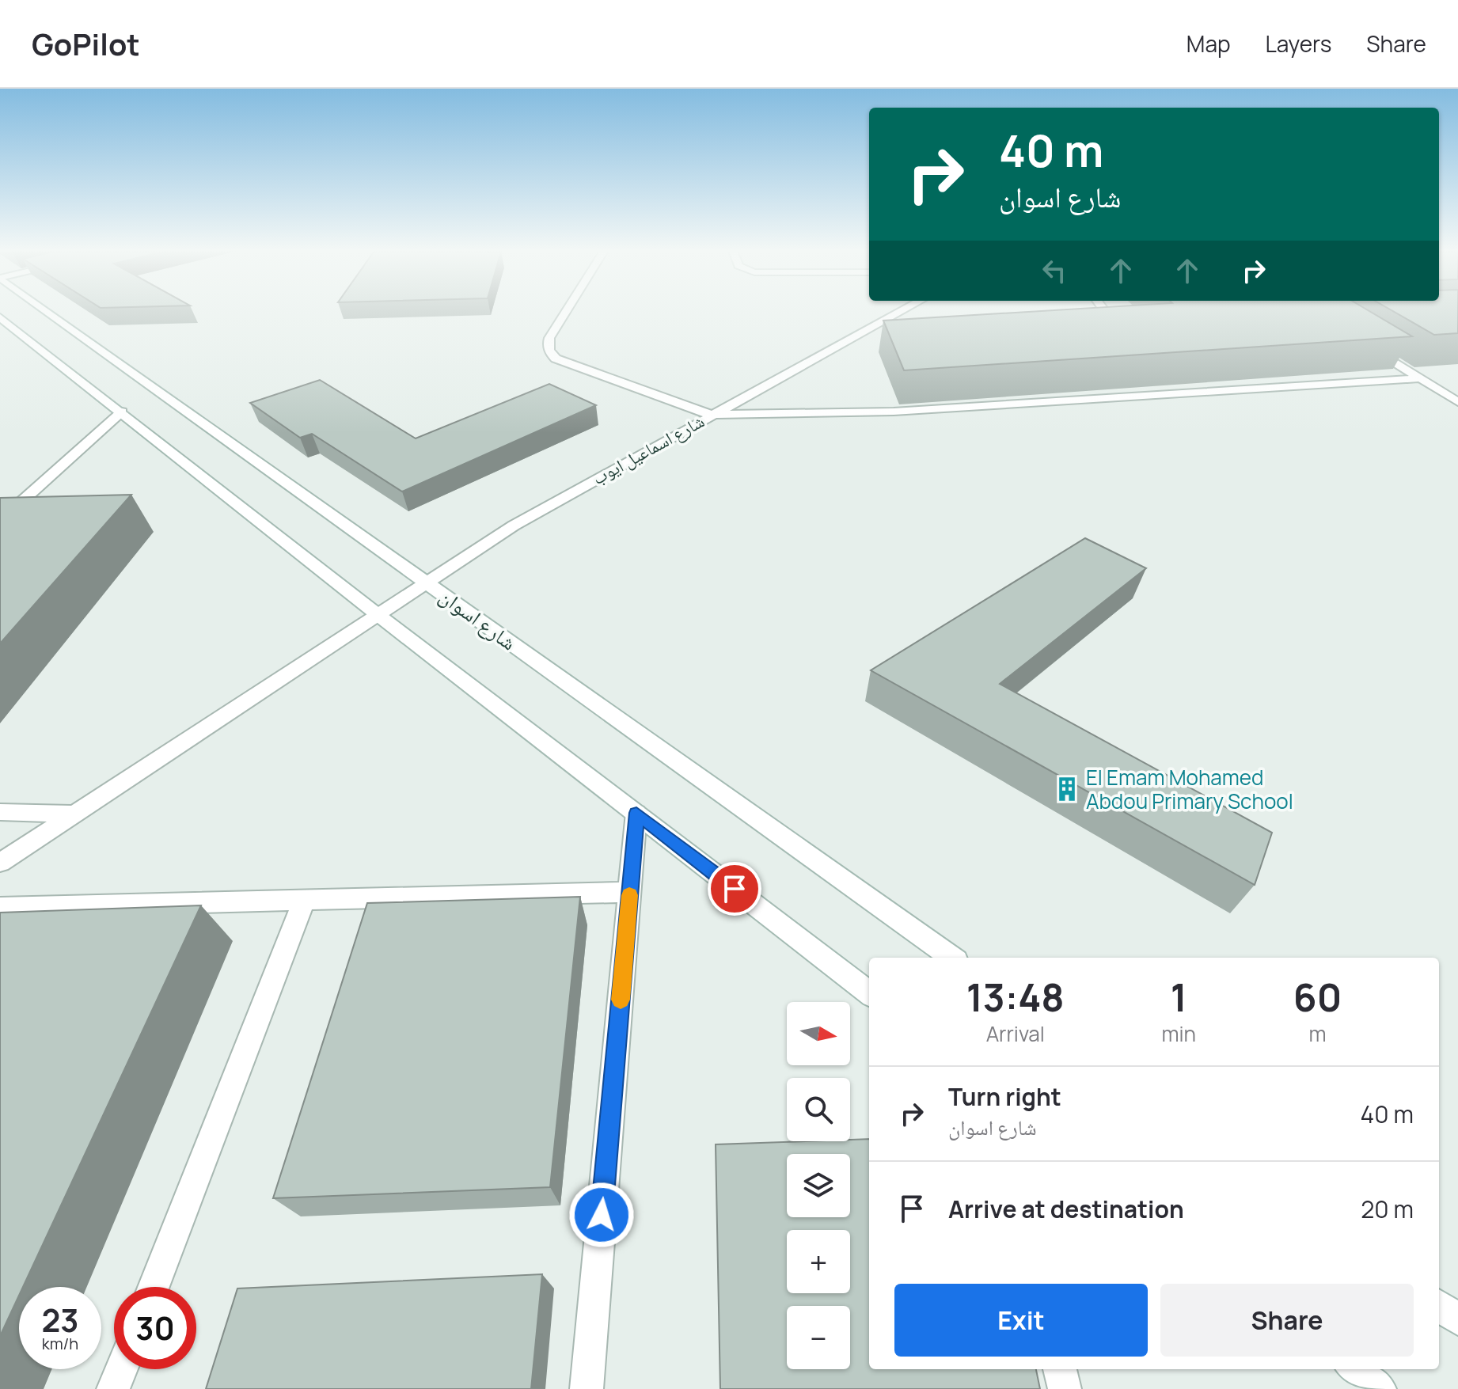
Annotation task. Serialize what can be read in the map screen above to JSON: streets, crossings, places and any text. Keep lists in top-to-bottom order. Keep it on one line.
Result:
{"streets":{"street":["شارع اسماعيل ايوب","شارع اسوان"]},"crossings":[["شارع اسماعيل ايوب","شارع اسوان"]],"places":{"building":["El Emam Mohamed Abdou Primary School"]},"north":"right","page":{"header":"GoPilot","nav":["Map","Layers","Share"],"turn":["40 m","شارع اسوان"],"eta":["13:48","Arrival","1","min","60","m"],"map_buttons":["+","−"],"list":[{"name":"Turn right","note":"شارع اسوان","value":"40 m"},{"name":"Arrive at destination","value":"20 m"}],"buttons":["Exit","Share"],"speed":"23 km/h","limit":"30"}}
